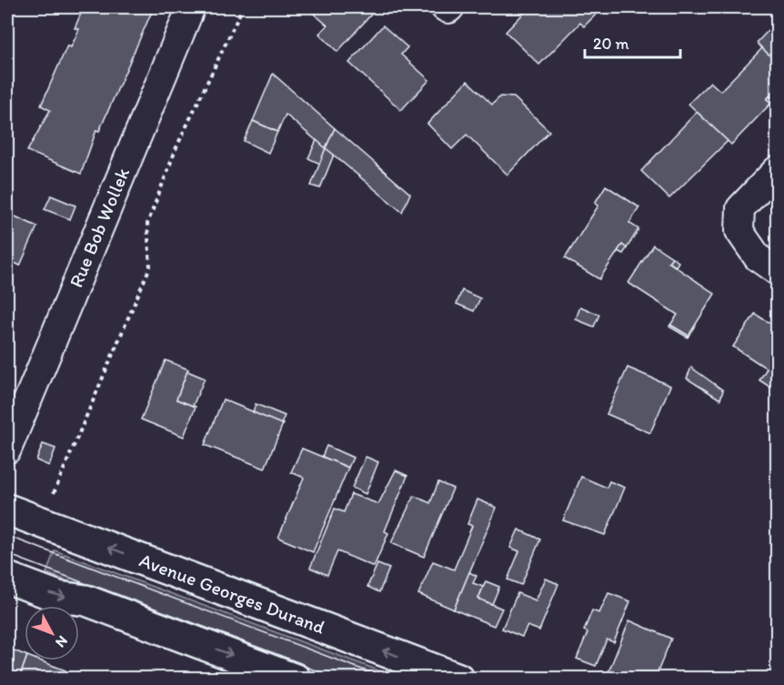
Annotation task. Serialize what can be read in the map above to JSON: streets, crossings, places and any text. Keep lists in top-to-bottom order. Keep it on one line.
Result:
{"streets":{"main road":["Avenue Georges Durand"],"street":["Rue Bob Wollek"]},"scale_bar":"20 m","north":"bottom right"}
